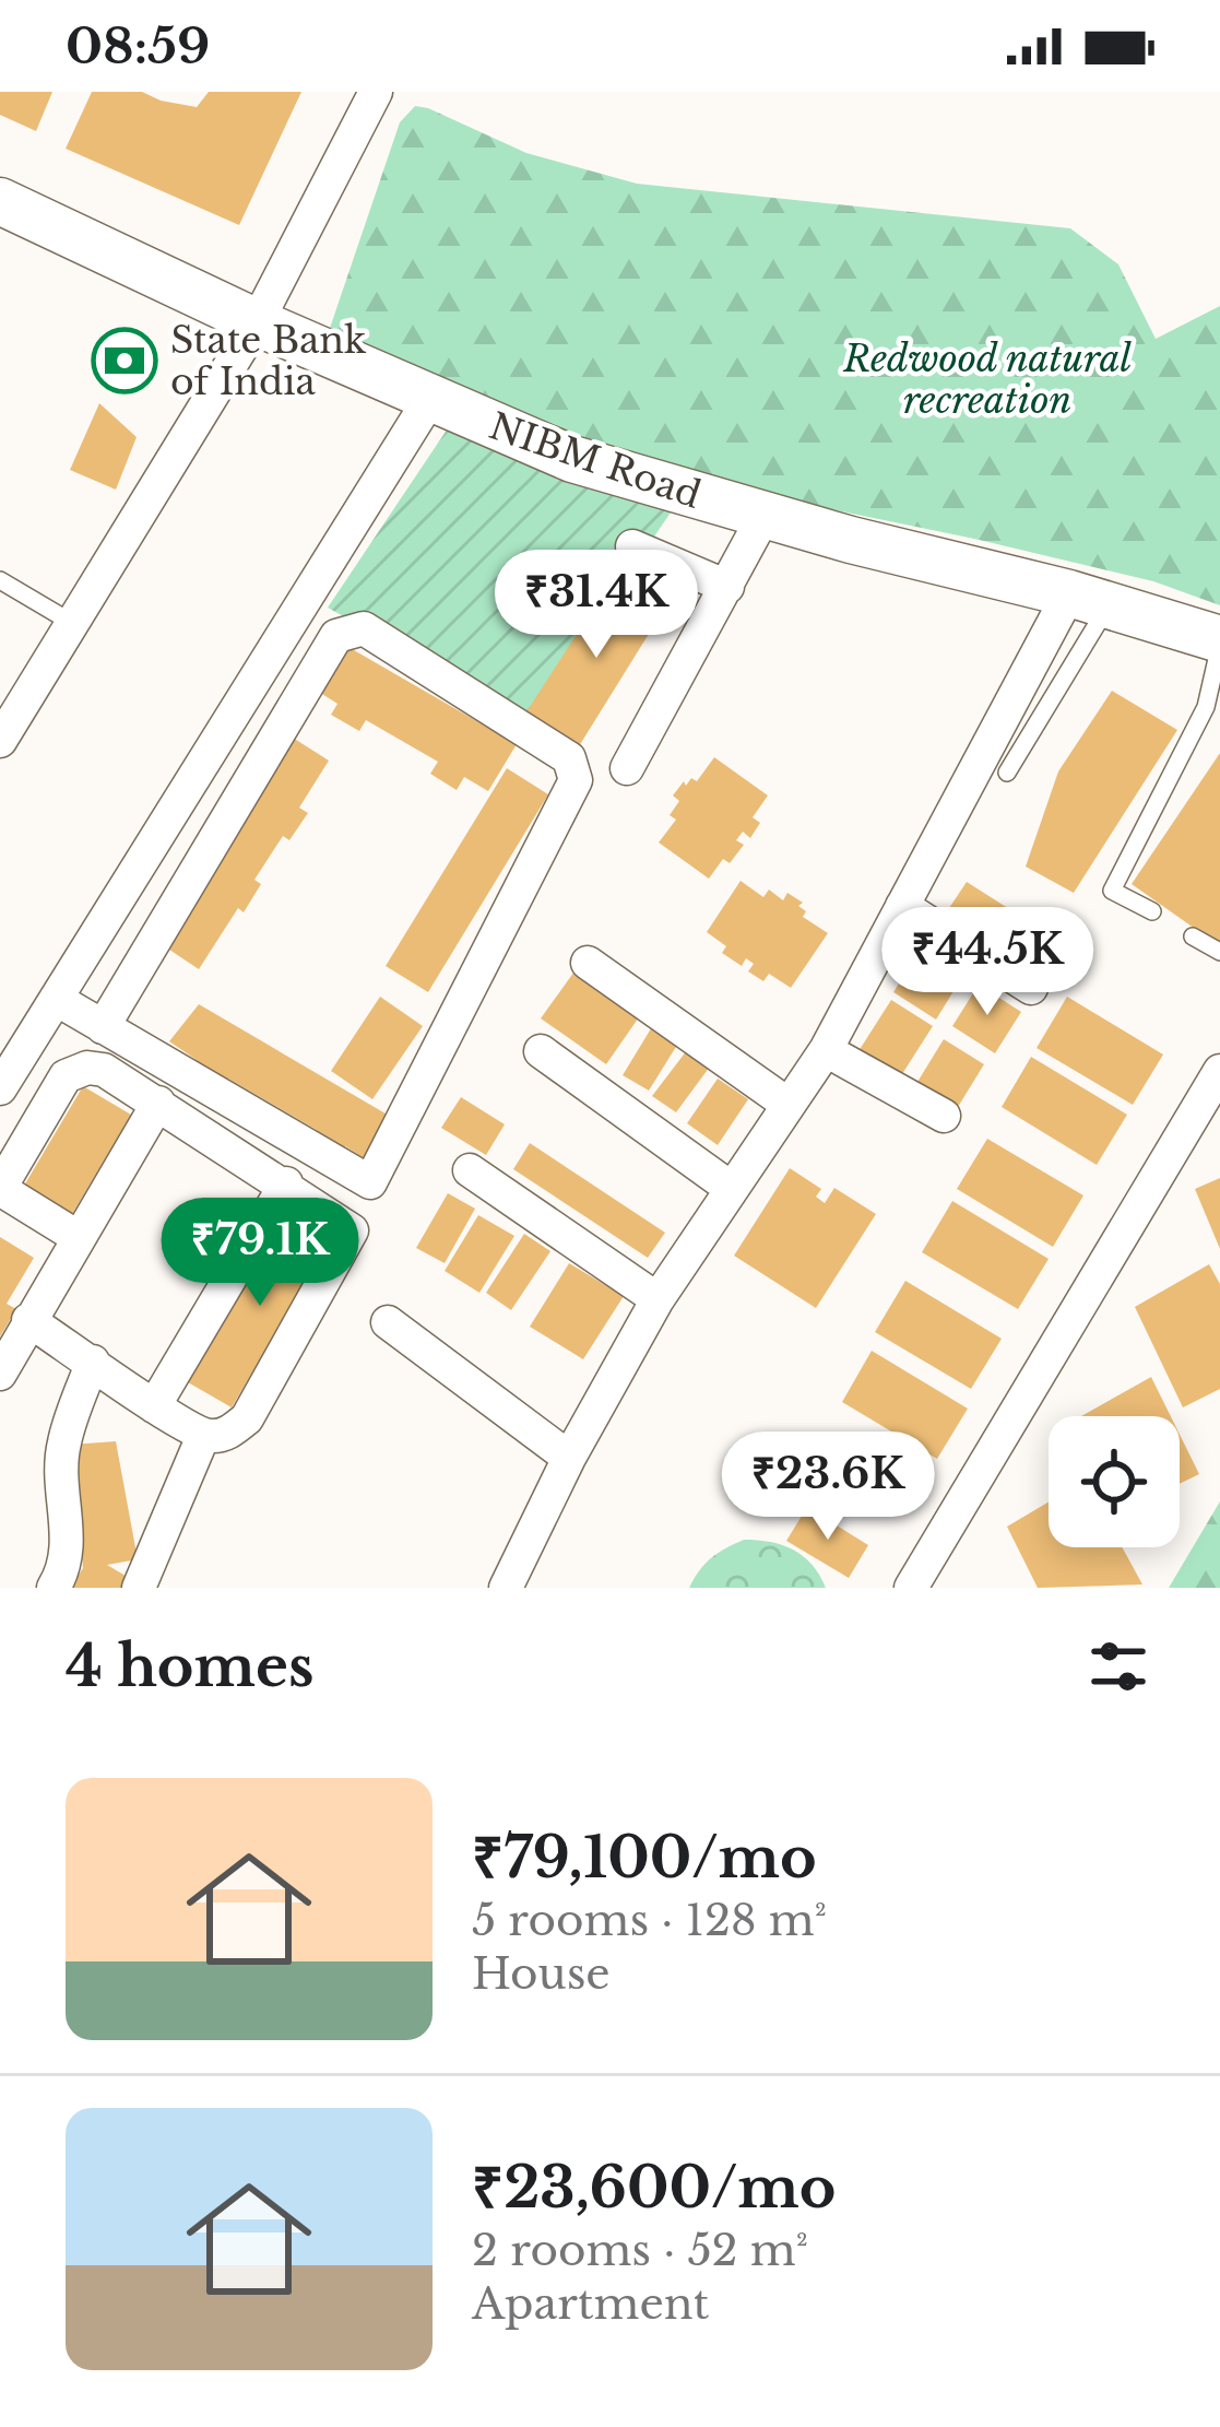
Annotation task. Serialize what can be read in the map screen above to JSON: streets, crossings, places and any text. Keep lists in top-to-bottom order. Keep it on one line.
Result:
{"streets":{"main road":["NIBM Road"]},"parks":["Redwood natural recreation"],"places":{"bank":["State Bank of India"]},"page":{"status":"08:59","price":["₹31.4K","₹44.5K","₹79.1K","₹23.6K"],"heading":"4 homes","list":[{"name":"₹79,100/mo","note":"5 rooms · 128 m² · House"},{"name":"₹23,600/mo","note":"2 rooms · 52 m² · Apartment"}]}}
